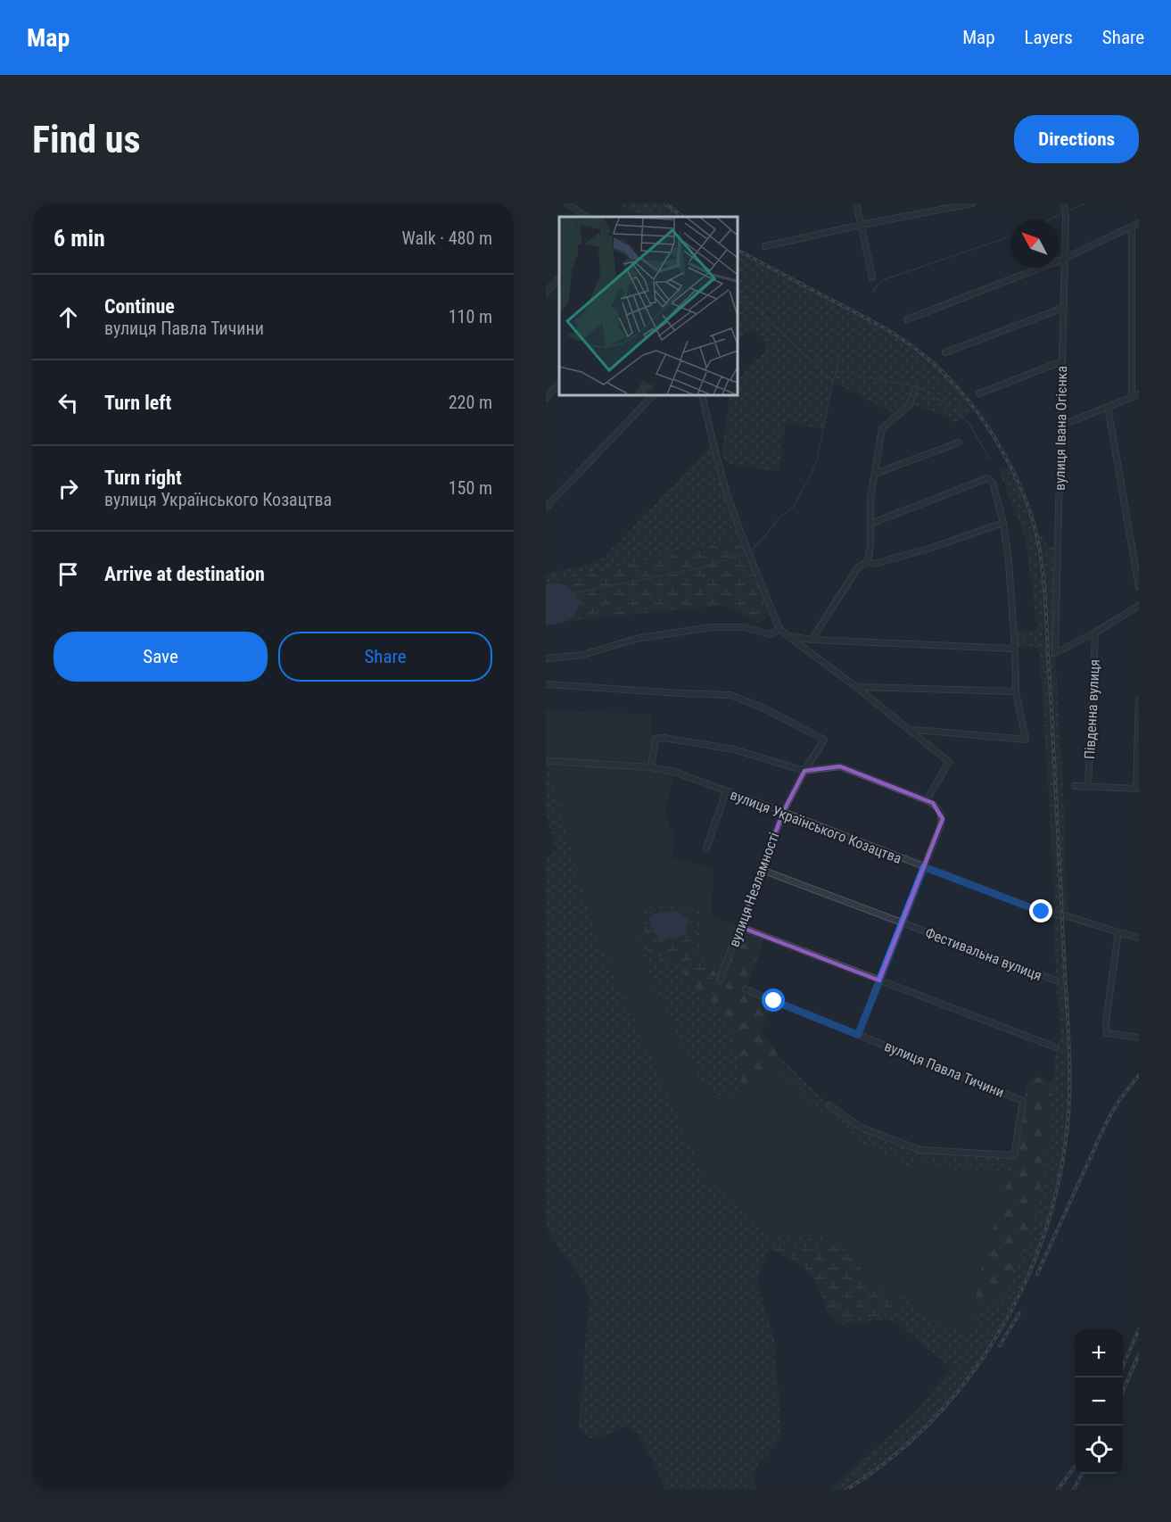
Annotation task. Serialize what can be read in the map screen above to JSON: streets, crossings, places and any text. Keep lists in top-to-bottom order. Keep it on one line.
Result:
{"streets":{"street":["вулиця Івана Огієнка","Південна вулиця","вулиця Українського Козацтва","вулиця Незламності","Фестивальна вулиця","вулиця Павла Тичини"]},"crossings":[["вулиця Івана Огієнка","Південна вулиця"],["вулиця Українського Козацтва","вулиця Незламності"],["вулиця Незламності","Фестивальна вулиця"]],"north":"top left","page":{"header":"Map","nav":["Map","Layers","Share"],"buttons":["Directions",["Save","Share"]],"title":"Find us","heading":["6 min","Walk · 480 m"],"list":[["Continue","вулиця Павла Тичини","110 m"],["Turn left","220 m"],["Turn right","вулиця Українського Козацтва","150 m"],"Arrive at destination"],"map_buttons":["+","−"]}}
